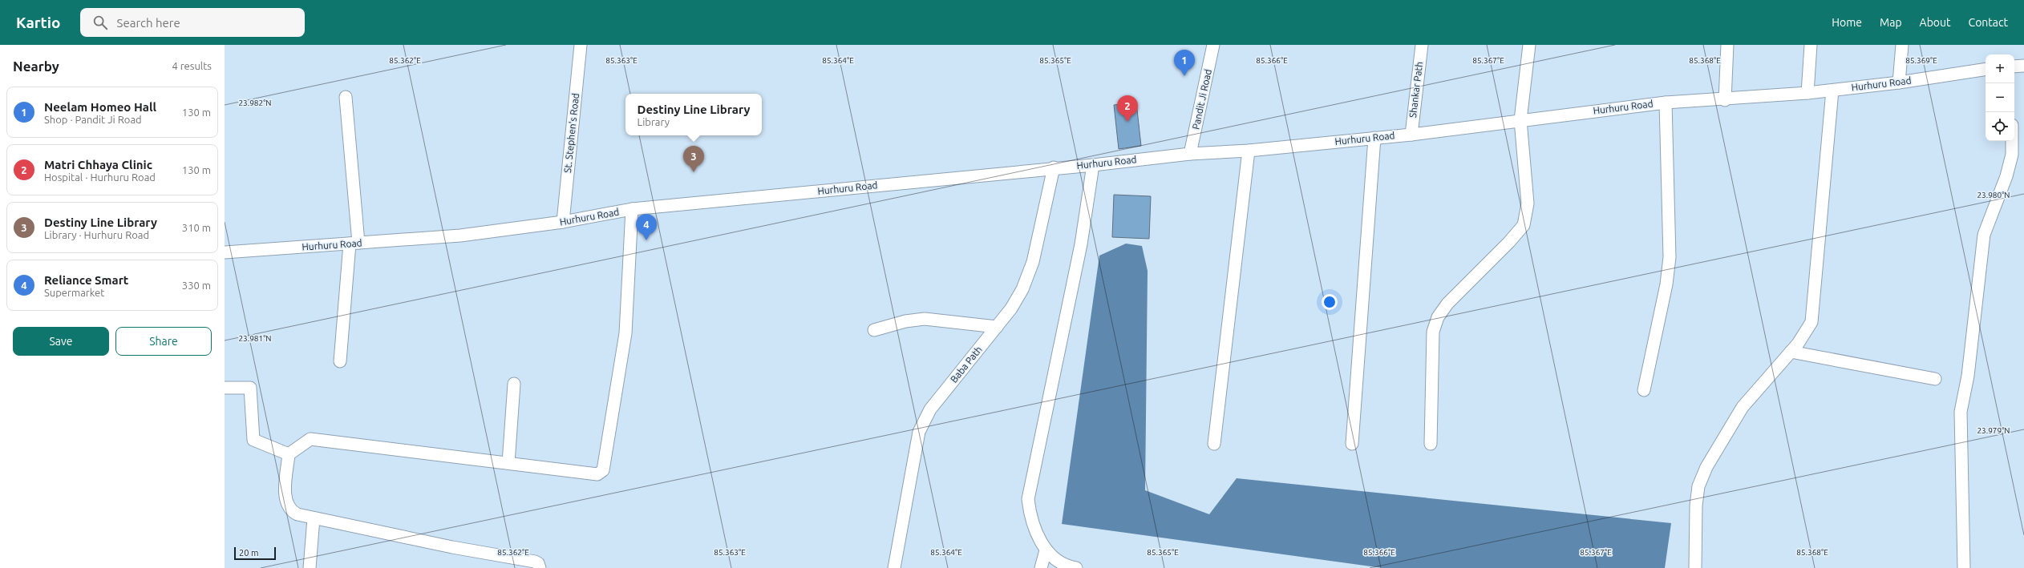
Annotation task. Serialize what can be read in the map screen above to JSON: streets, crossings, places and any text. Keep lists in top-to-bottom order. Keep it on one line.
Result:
{"streets":{"street":["Hurhuru Road","Shankar Path","Pandit Ji Road","St. Stephen's Road","Baba Path"]},"crossings":[["Hurhuru Road","Shankar Path"],["Hurhuru Road","Pandit Ji Road"],["Hurhuru Road","St. Stephen's Road"],["Hurhuru Road","Baba Path"]],"scale_bar":"20 m","page":{"header":"Kartio","search":"Search here","nav":["Home","Map","About","Contact"],"heading":["Nearby","4 results"],"pins":["1","2","3","4"],"map_buttons":["+","−"],"list":[{"mark":"1","name":"Neelam Homeo Hall","note":"Shop · Pandit Ji Road","value":"130 m"},{"mark":"2","name":"Matri Chhaya Clinic","note":"Hospital · Hurhuru Road","value":"130 m"},{"mark":"3","name":"Destiny Line Library","note":"Library · Hurhuru Road","value":"310 m"},{"mark":"4","name":"Reliance Smart","note":"Supermarket","value":"330 m"}],"popup":["Destiny Line Library","Library"],"buttons":["Save","Share"],"scale":"20 m"},"coordinates":["85.362°E","85.363°E","85.364°E","85.365°E","85.366°E","85.367°E","85.368°E","85.369°E","23.982°N","23.980°N","23.981°N","23.979°N"]}
